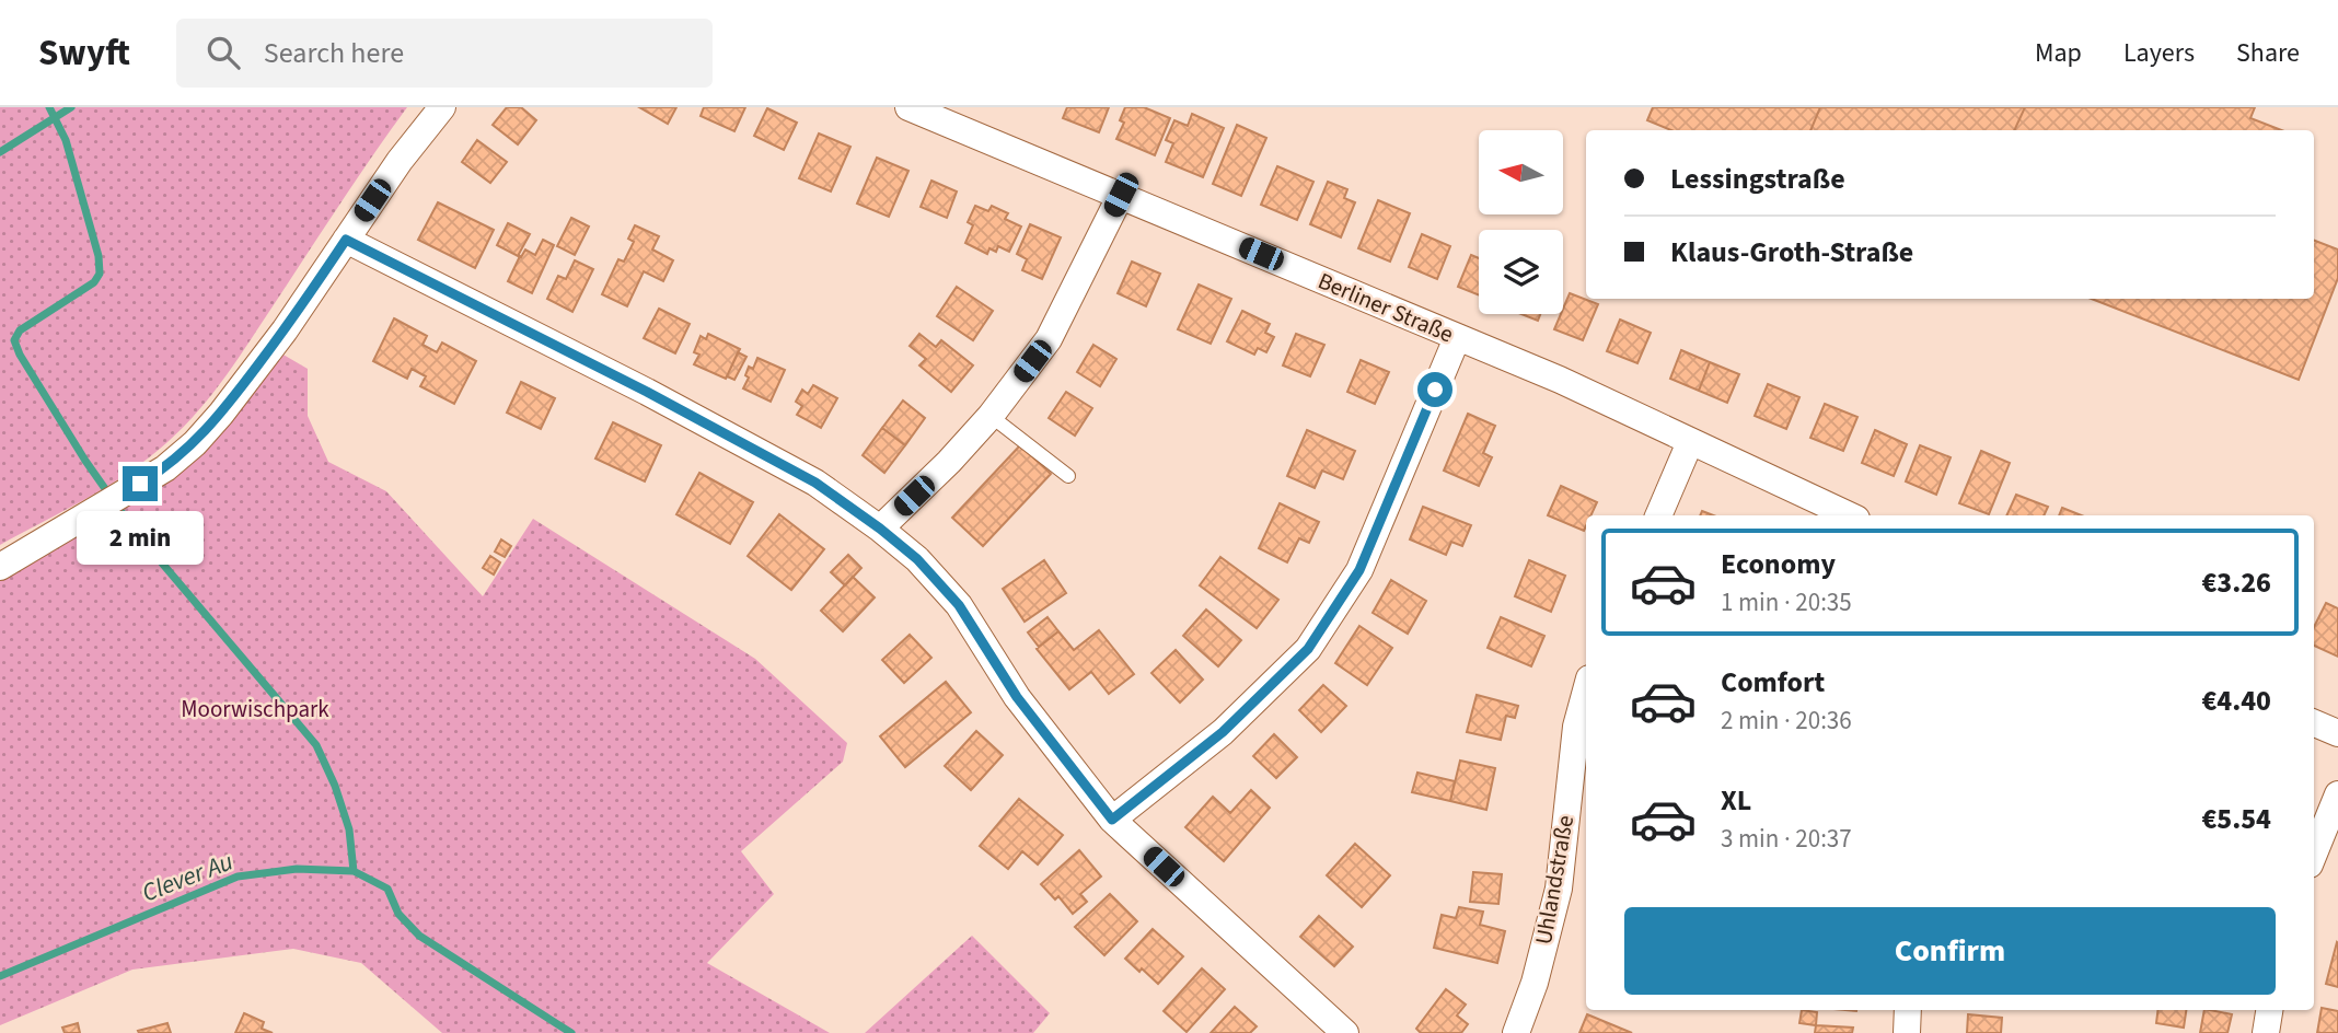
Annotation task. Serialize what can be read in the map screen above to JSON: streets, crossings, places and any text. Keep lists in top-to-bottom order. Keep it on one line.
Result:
{"streets":{"street":["Berliner Straße","Uhlandstraße"]},"water":["Clever Au"],"parks":["Moorwischpark"],"north":"left","page":{"header":"Swyft","search":"Search here","nav":["Map","Layers","Share"],"banner":["Lessingstraße","Klaus-Groth-Straße"],"bubble":"2 min","list":[{"name":"Economy","note":"1 min · 20:35","value":"€3.26"},{"name":"Comfort","note":"2 min · 20:36","value":"€4.40"},{"name":"XL","note":"3 min · 20:37","value":"€5.54"}],"buttons":"Confirm"}}
